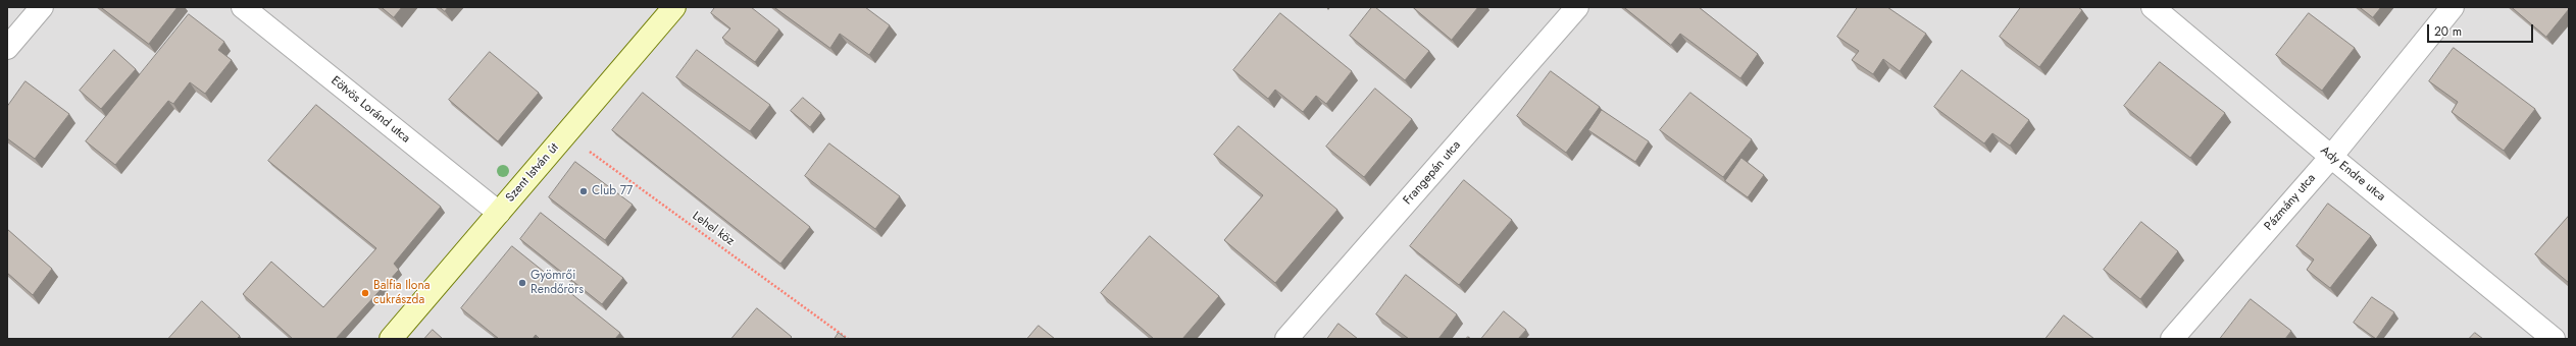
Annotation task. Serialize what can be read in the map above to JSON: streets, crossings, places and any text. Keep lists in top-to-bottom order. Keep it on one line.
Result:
{"streets":{"street":["Eötvös Loránd utca","Szent István út","Frangepán utca","Ady Endre utca","Pázmány utca"],"path":["Lehel köz"]},"crossings":[["Eötvös Loránd utca","Szent István út"],["Szent István út","Lehel köz"],["Ady Endre utca","Pázmány utca"]],"places":["Club 77","Gyömrői Rendőrörs","Balfia Ilona cukrászda"],"scale_bar":"20 m"}
